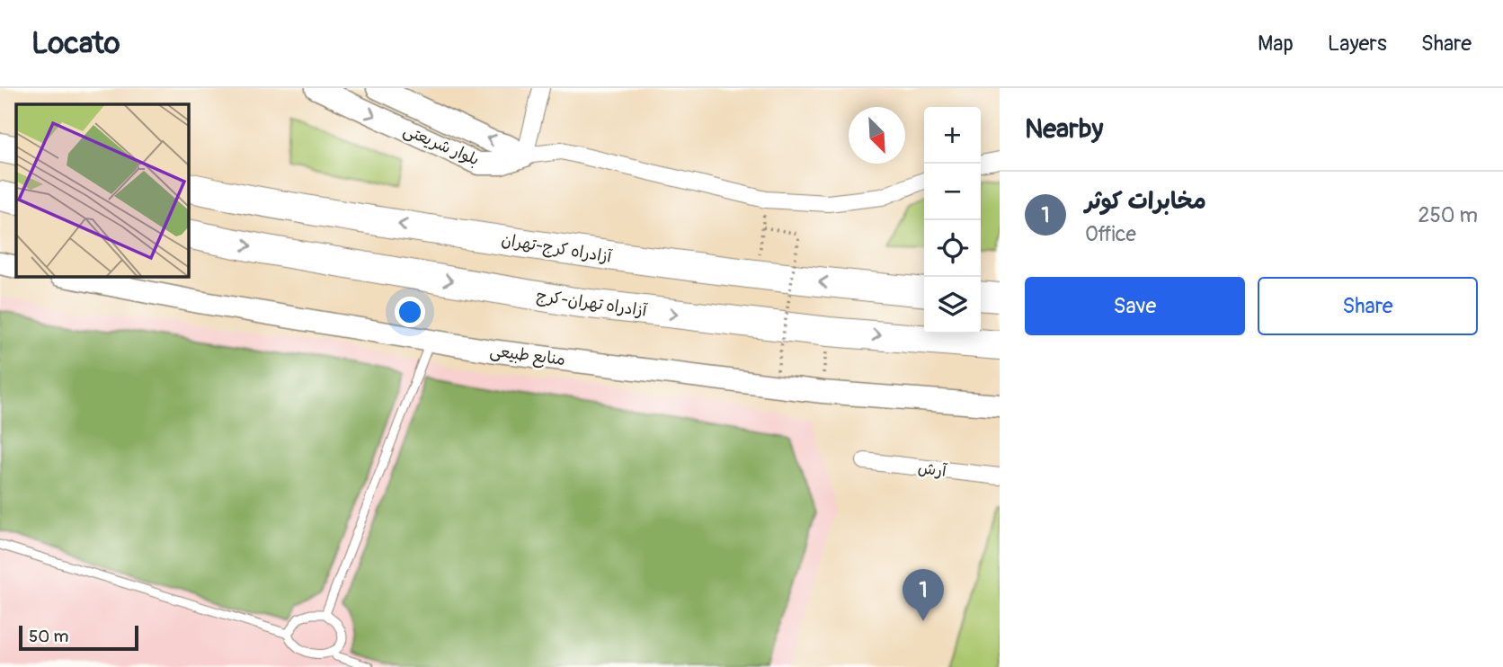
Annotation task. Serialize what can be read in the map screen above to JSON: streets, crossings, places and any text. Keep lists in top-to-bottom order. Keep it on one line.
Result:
{"streets":{"highway":["آزادراه کرج-تهران","آزادراه تهران-کرج"],"street":["بلوار شریعتی","منابع طبیعی","آرش"]},"one_way":["آزادراه کرج-تهران","آزادراه تهران-کرج"],"scale_bar":"50 m","north":"bottom right","page":{"header":"Locato","nav":["Map","Layers","Share"],"heading":"Nearby","map_buttons":["+","−"],"list":[{"mark":"1","name":"مخابرات کوثر","note":"Office","value":"250 m"}],"buttons":["Save","Share"],"pins":"1","scale":"50 m"}}
